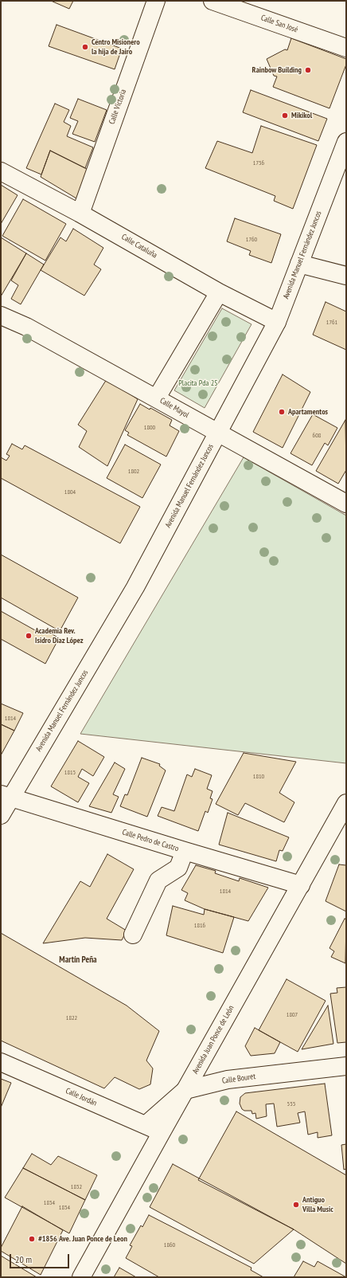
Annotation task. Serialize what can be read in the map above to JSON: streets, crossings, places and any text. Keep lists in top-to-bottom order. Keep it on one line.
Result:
{"streets":{"street":["Calle San José","Calle Victoria","Calle Cataluña","Avenida Manuel Fernández Juncos","Calle Mayol","Calle Pedro de Castro","Avenida Juan Ponce de León","Calle Bouret","Calle Jordán"]},"crossings":[["Calle Victoria","Calle Cataluña"],["Calle Cataluña","Avenida Manuel Fernández Juncos"],["Avenida Manuel Fernández Juncos","Calle Mayol"],["Avenida Manuel Fernández Juncos","Calle Pedro de Castro"],["Calle Pedro de Castro","Avenida Juan Ponce de León"],["Avenida Juan Ponce de León","Calle Bouret"],["Avenida Juan Ponce de León","Calle Jordán"]],"districts":["Martín Peña"],"parks":["Placita Pda 25"],"places":["Centro Misionero la hija de Jairo","Rainbow Building","Mikikol","Apartamentos","Academia Rev. Isidro Díaz López","Antiguo Villa Music","#1856 Ave. Juan Ponce de Leon"],"house_numbers":["1756","1760","1761","1800","608","1802","1804","1814","1815","1810","1814","1816","1807","1822","555","1852","1854","1854","1860"],"scale_bar":"20 m"}
